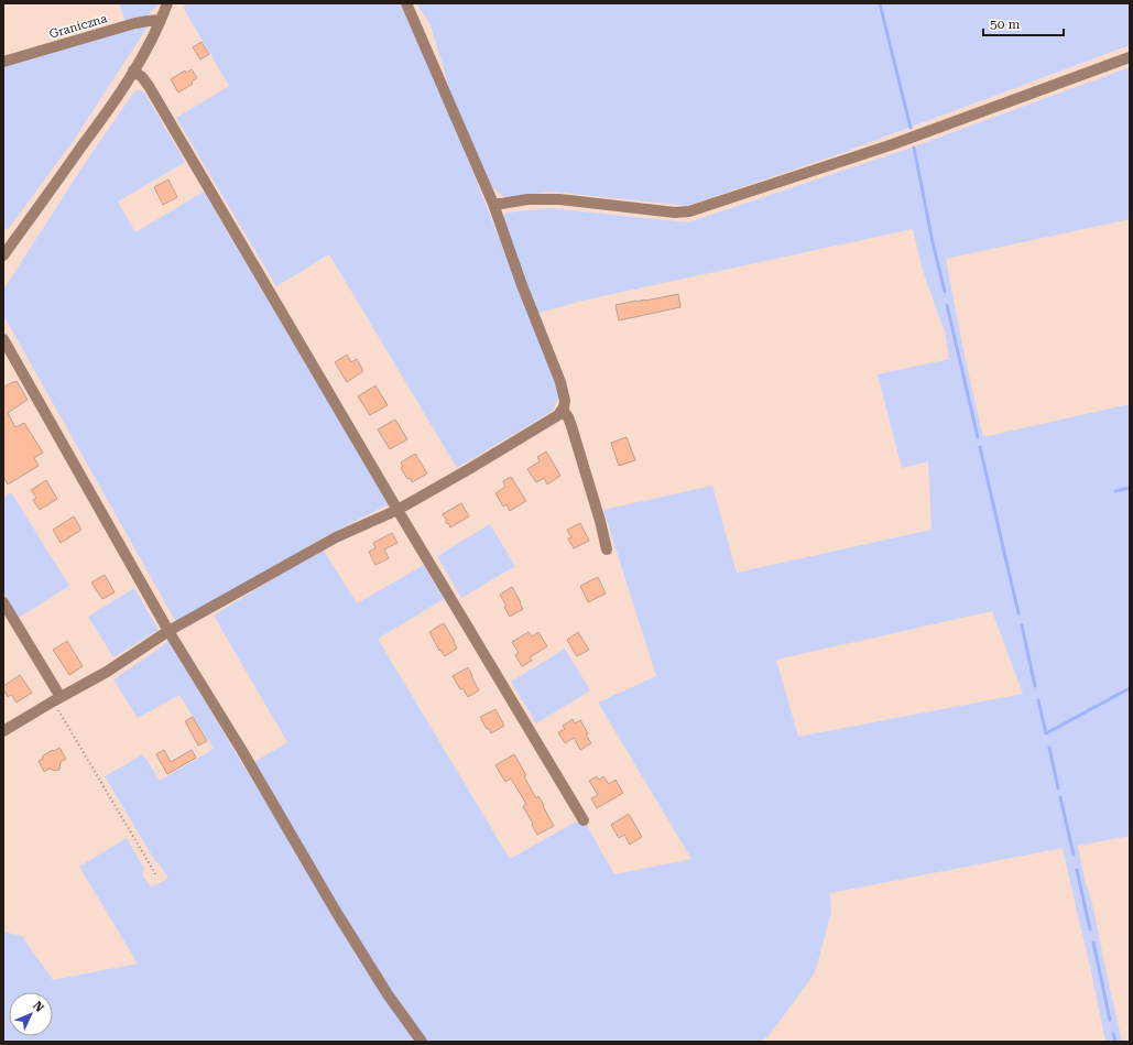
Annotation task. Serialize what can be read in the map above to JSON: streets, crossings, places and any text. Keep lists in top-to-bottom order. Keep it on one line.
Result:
{"streets":{"street":["Graniczna"]},"scale_bar":"50 m","north":"top right"}
